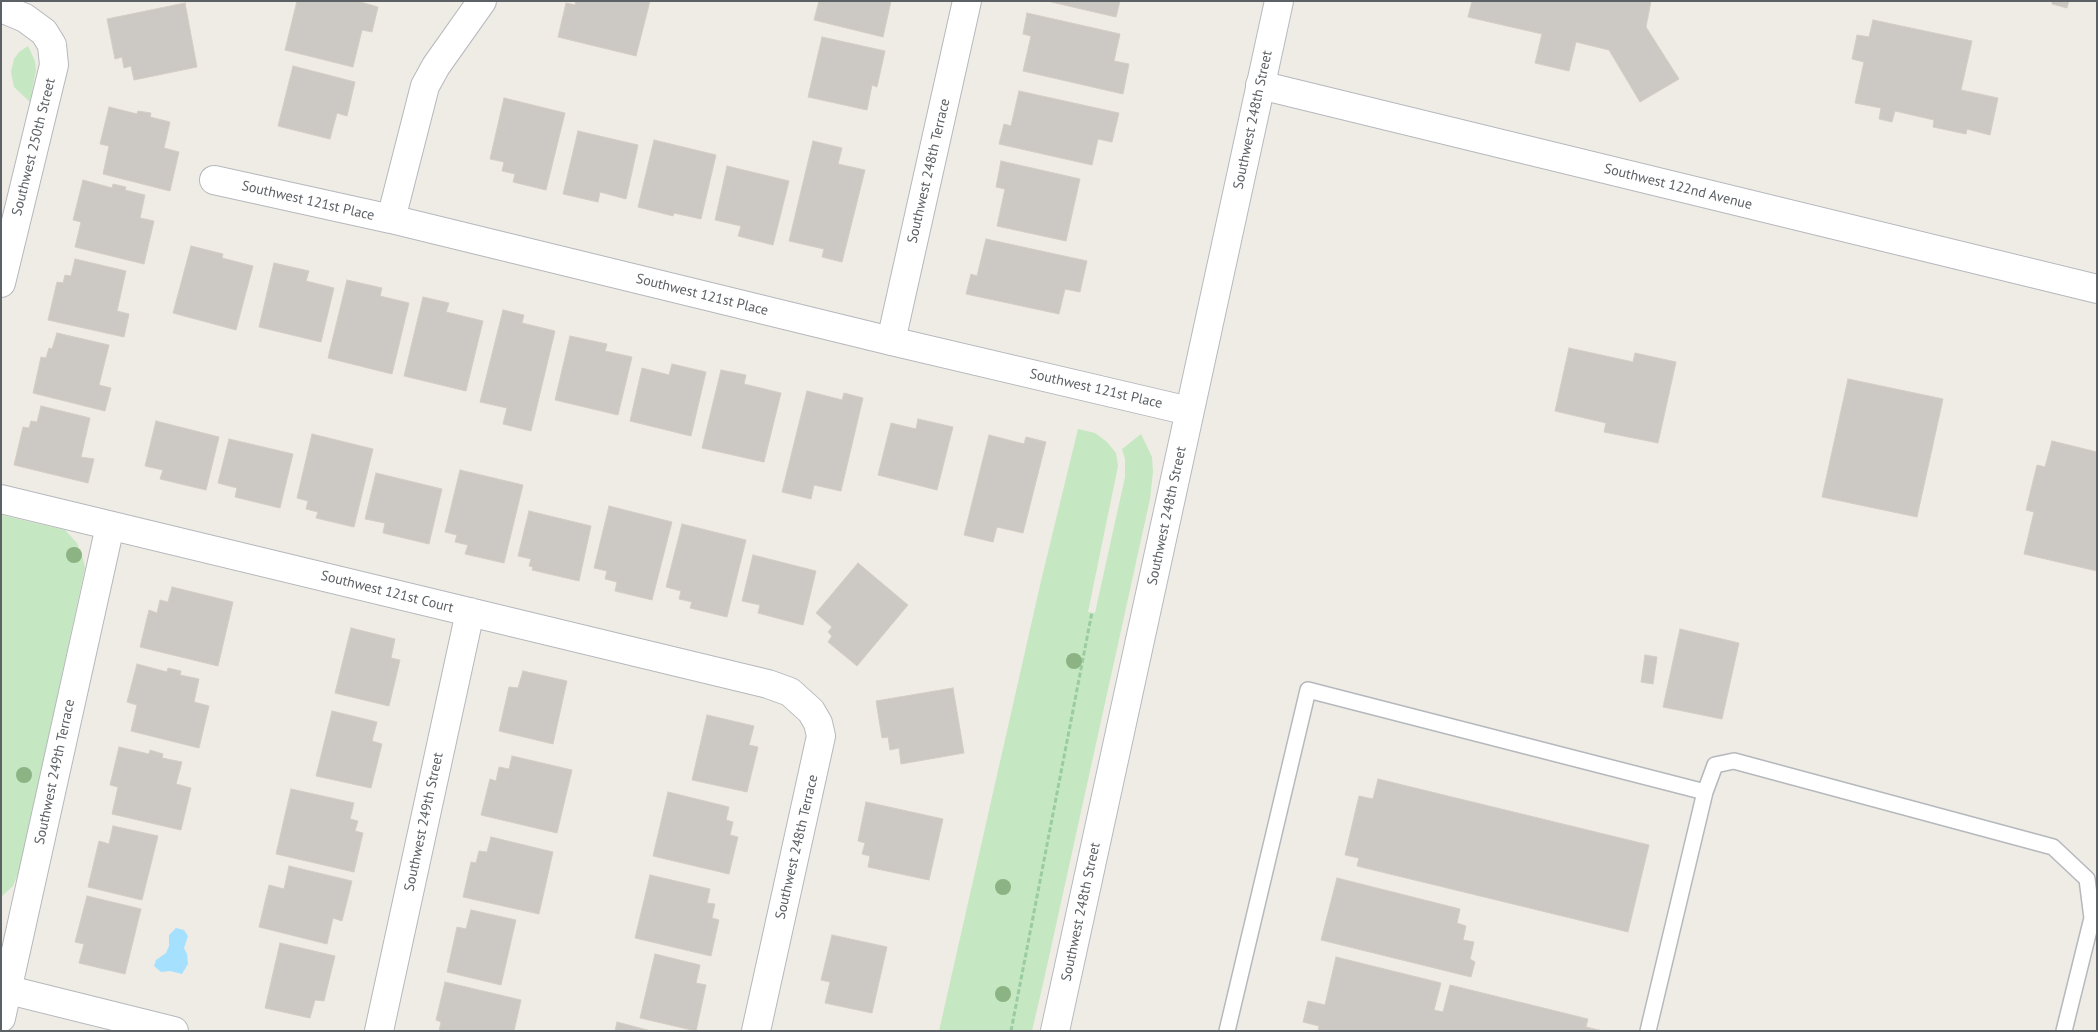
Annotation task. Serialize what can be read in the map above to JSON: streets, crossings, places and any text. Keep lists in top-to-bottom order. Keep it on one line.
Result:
{"streets":{"street":["Southwest 248th Street","Southwest 250th Street","Southwest 248th Terrace","Southwest 122nd Avenue","Southwest 121st Place","Southwest 121st Court","Southwest 249th Terrace","Southwest 249th Street"]},"crossings":[["Southwest 248th Street","Southwest 122nd Avenue"],["Southwest 248th Street","Southwest 121st Place"],["Southwest 248th Terrace","Southwest 121st Place"],["Southwest 248th Terrace","Southwest 121st Court"],["Southwest 121st Court","Southwest 249th Terrace"],["Southwest 121st Court","Southwest 249th Street"]]}
